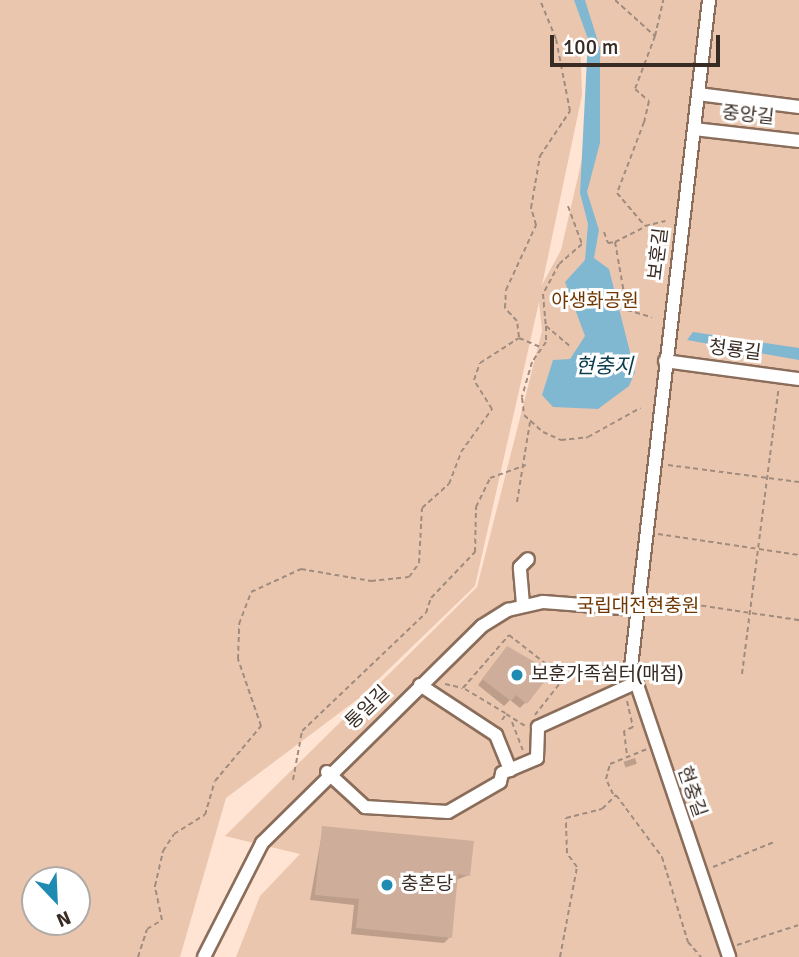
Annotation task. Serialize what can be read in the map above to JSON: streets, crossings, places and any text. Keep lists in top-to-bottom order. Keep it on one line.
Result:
{"streets":{"lane":["중앙길","보훈길","청룡길","통일길","현충길"]},"crossings":[["중앙길","보훈길"],["보훈길","청룡길"],["보훈길","현충길"]],"water":["현충지"],"parks":["야생화공원","국립대전현충원"],"places":["보훈가족쉼터(매점)","충혼당"],"scale_bar":"100 m","north":"bottom right"}
